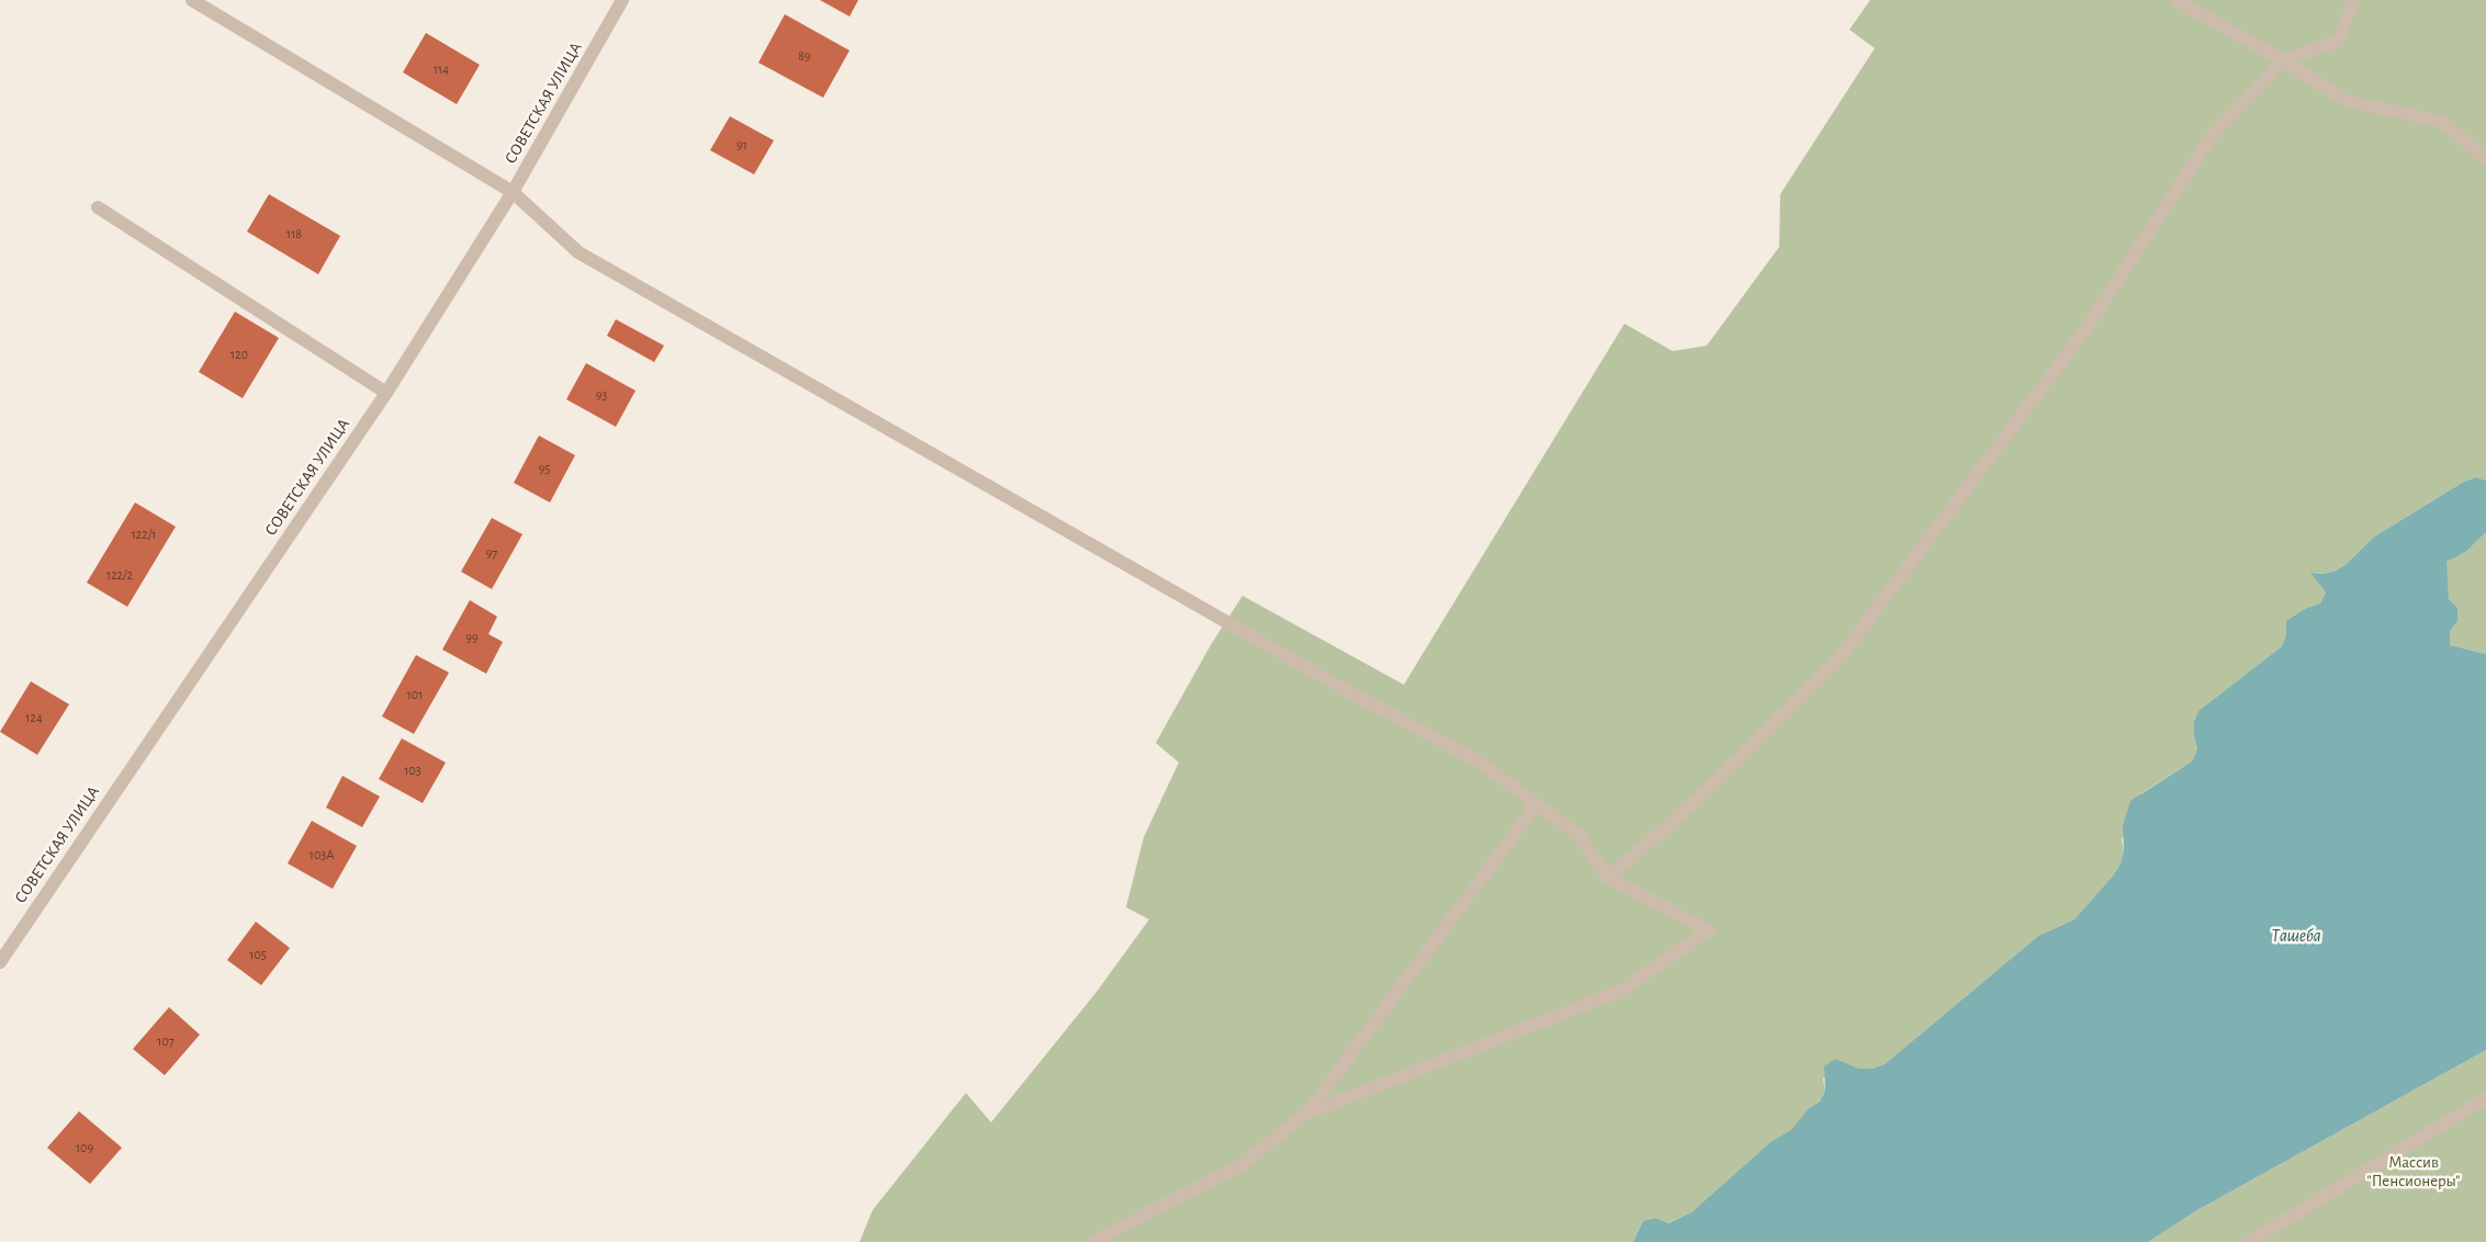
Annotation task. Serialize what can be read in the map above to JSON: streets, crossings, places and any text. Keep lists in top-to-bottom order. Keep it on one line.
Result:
{"streets":{"street":["СОВЕТСКАЯ УЛИЦА"]},"water":["Ташеба"],"parks":["Массив \"Пенсионеры\""],"house_numbers":["89","114","91","118","120","93","95","122/1","97","122/2","99","101","124","103","103А","105","107","109"]}
